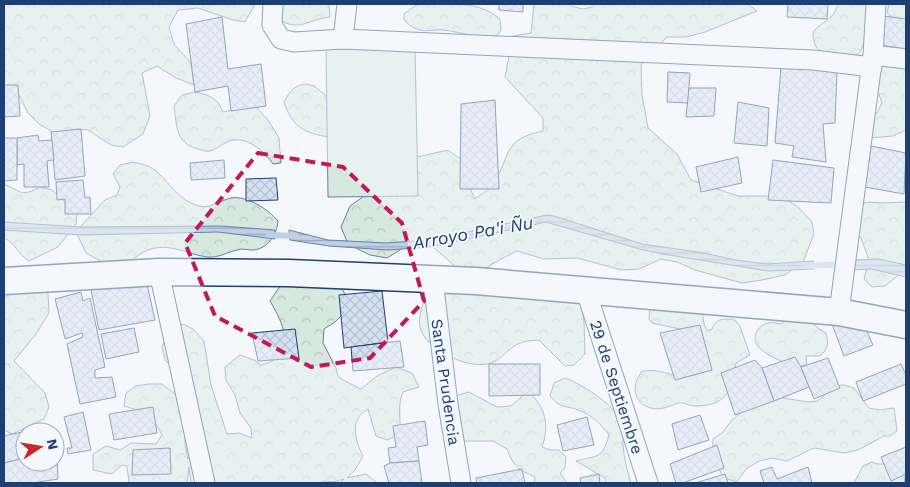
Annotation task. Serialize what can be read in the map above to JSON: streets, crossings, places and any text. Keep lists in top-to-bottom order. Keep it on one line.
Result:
{"streets":{"street":["Santa Prudencia","29 de Septiembre"]},"water":["Arroyo Pa'i Ñu"],"north":"right"}
